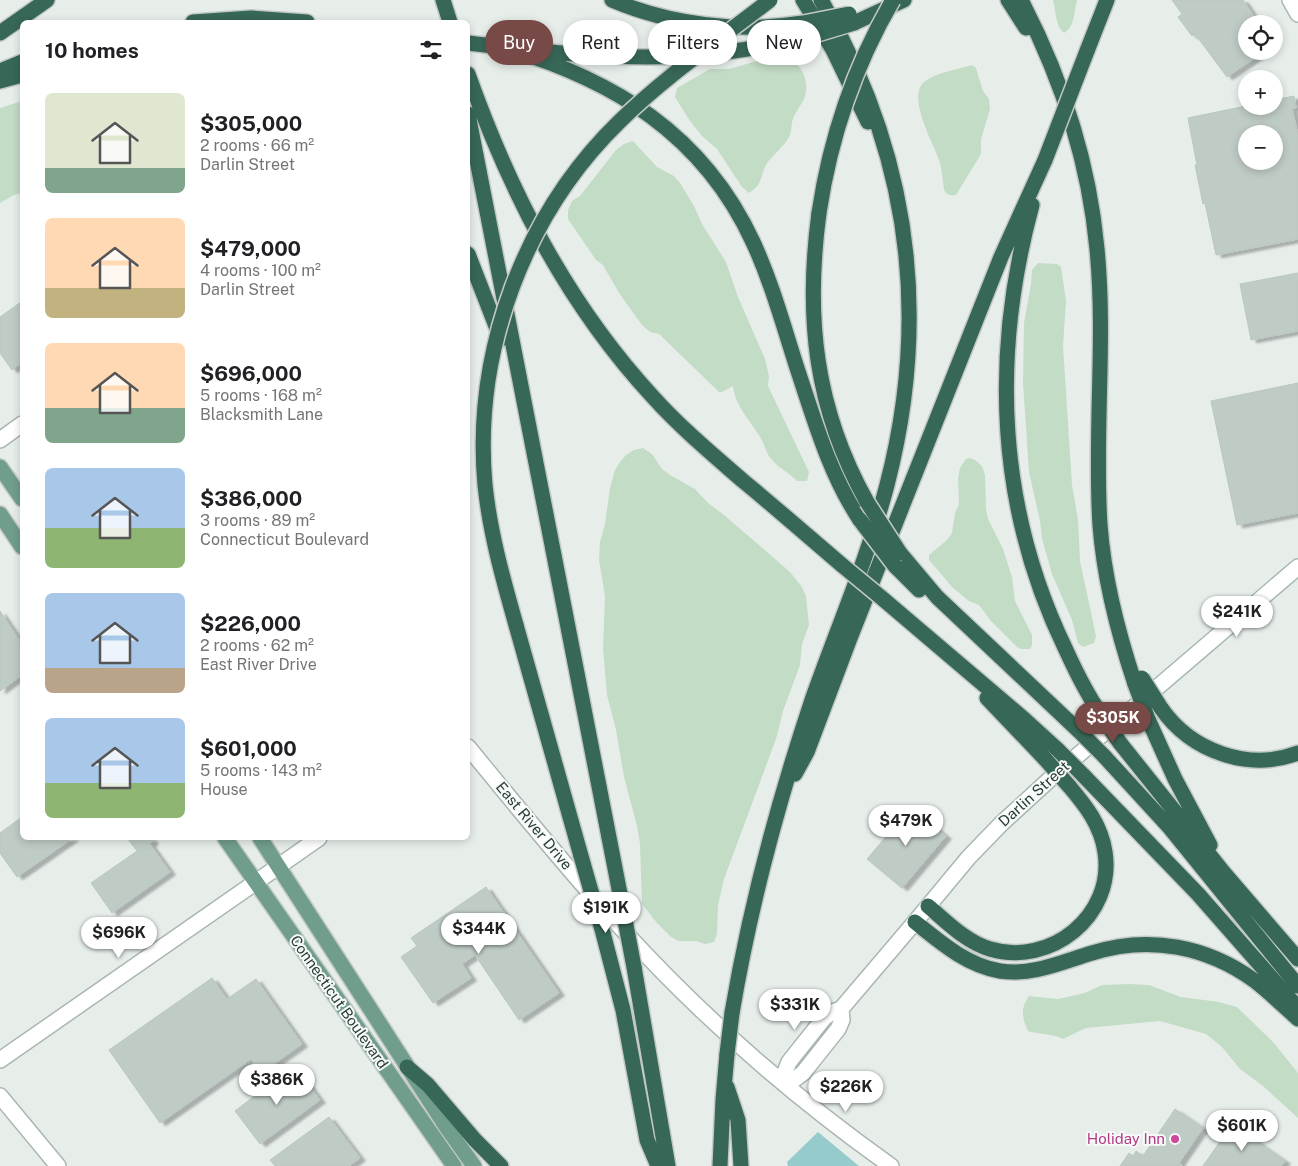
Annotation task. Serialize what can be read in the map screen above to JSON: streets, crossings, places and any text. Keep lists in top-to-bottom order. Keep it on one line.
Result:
{"streets":{"main road":["Connecticut Boulevard"],"street":["Darlin Street","East River Drive"]},"crossings":[["Darlin Street","East River Drive"]],"places":["Holiday Inn"],"page":{"map_buttons":["+","−"],"chip":["Buy","Rent","Filters","New"],"heading":"10 homes","list":[{"name":"$305,000","note":"2 rooms · 66 m² · Darlin Street"},{"name":"$479,000","note":"4 rooms · 100 m² · Darlin Street"},{"name":"$696,000","note":"5 rooms · 168 m² · Blacksmith Lane"},{"name":"$386,000","note":"3 rooms · 89 m² · Connecticut Boulevard"},{"name":"$226,000","note":"2 rooms · 62 m² · East River Drive"},{"name":"$601,000","note":"5 rooms · 143 m² · House"}],"price":["$241K","$305K","$479K","$191K","$344K","$696K","$331K","$386K","$226K","$601K"]}}
